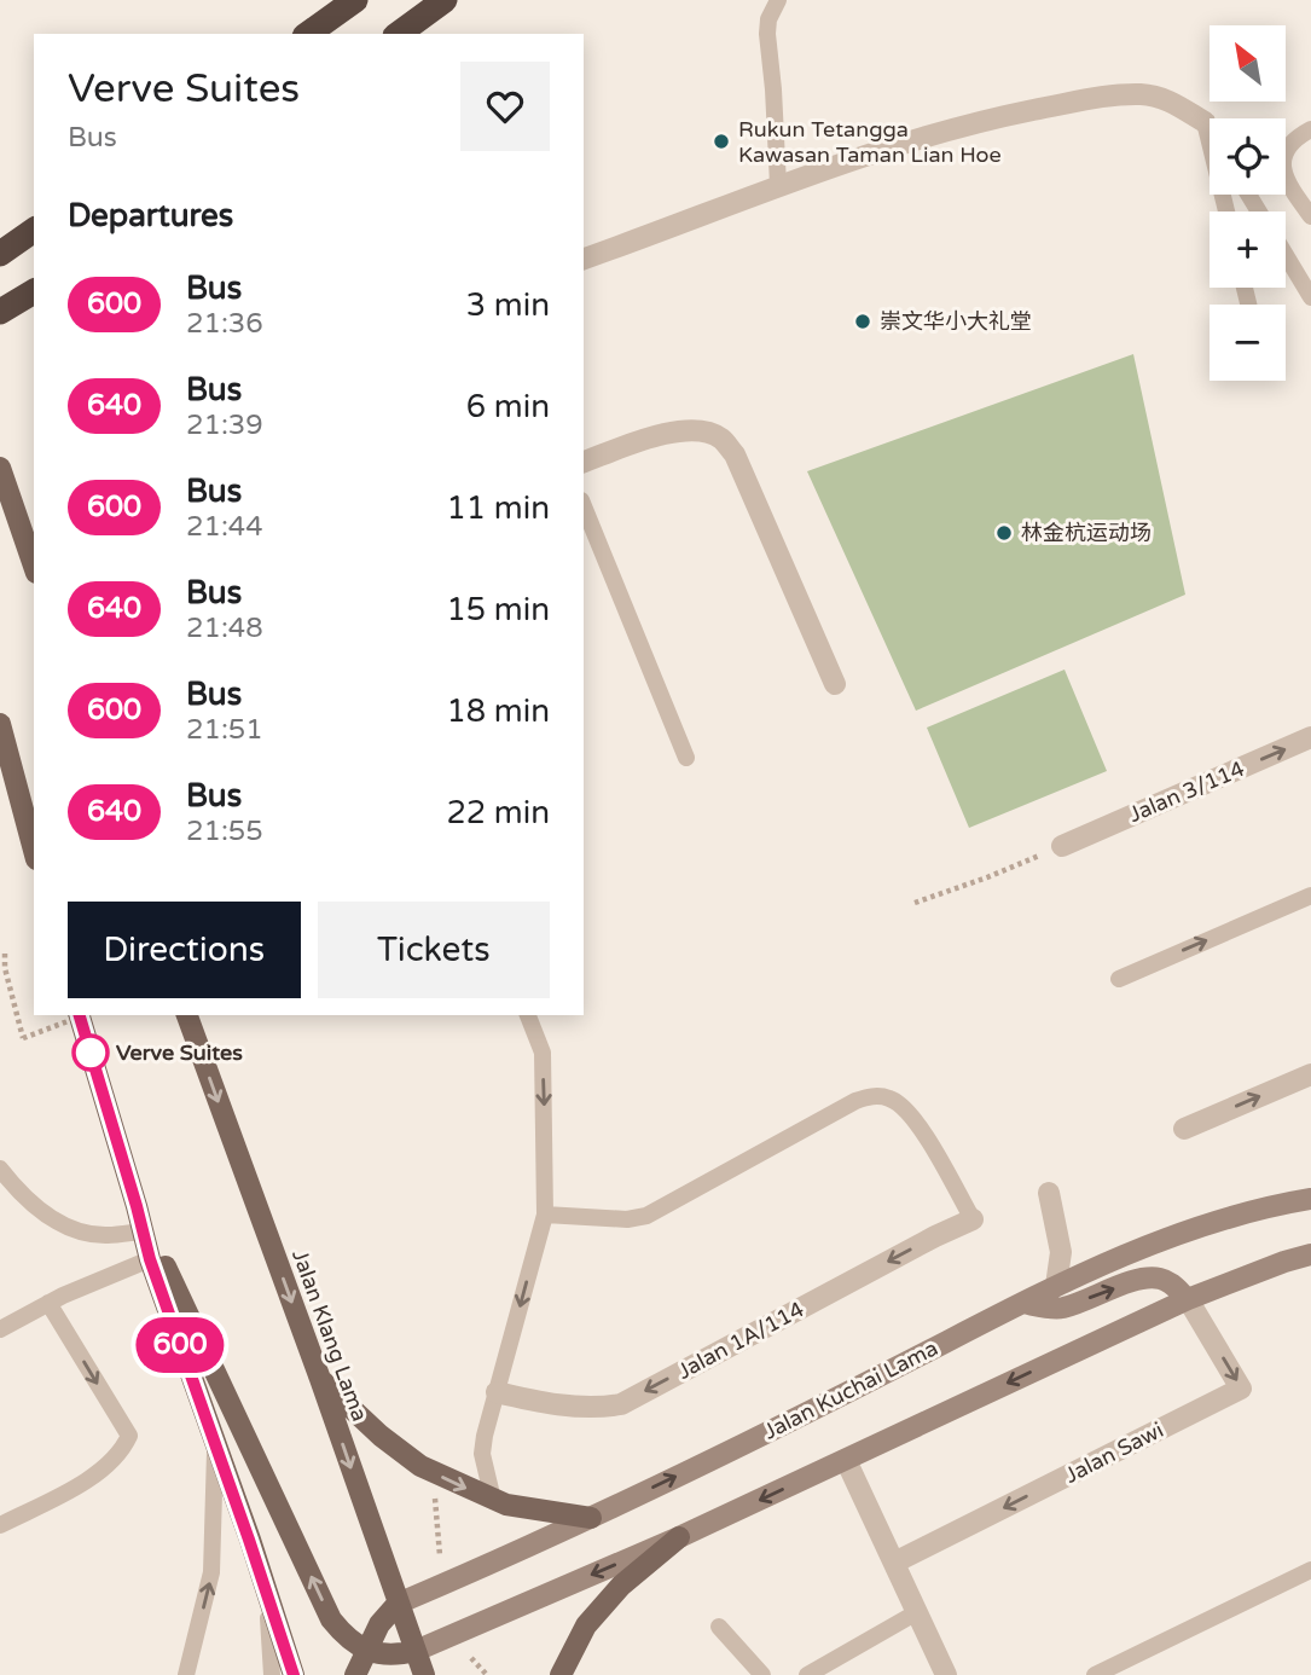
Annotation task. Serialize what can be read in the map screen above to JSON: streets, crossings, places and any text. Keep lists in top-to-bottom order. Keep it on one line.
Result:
{"streets":{"main road":["Jalan Klang Lama","Jalan Kuchai Lama"],"street":["Jalan 3/114","Jalan 1A/114","Jalan Sawi"]},"crossings":[["Jalan Klang Lama","Jalan Kuchai Lama"]],"one_way":["Jalan 3/114","Jalan 1A/114","Jalan Sawi"],"places":["Rukun Tetangga Kawasan Taman Lian Hoe","崇文华小大礼堂","林金杭运动场","Verve Suites"],"lines":["bus line 600"],"north":"top left","page":{"on_map":"600","map_buttons":["+","−"],"heading":[["Verve Suites","Bus"],"Departures"],"list":[{"mark":"600","name":"Bus","note":"21:36","value":"3 min"},{"mark":"640","name":"Bus","note":"21:39","value":"6 min"},{"mark":"600","name":"Bus","note":"21:44","value":"11 min"},{"mark":"640","name":"Bus","note":"21:48","value":"15 min"},{"mark":"600","name":"Bus","note":"21:51","value":"18 min"},{"mark":"640","name":"Bus","note":"21:55","value":"22 min"}],"buttons":["Directions","Tickets"]}}
